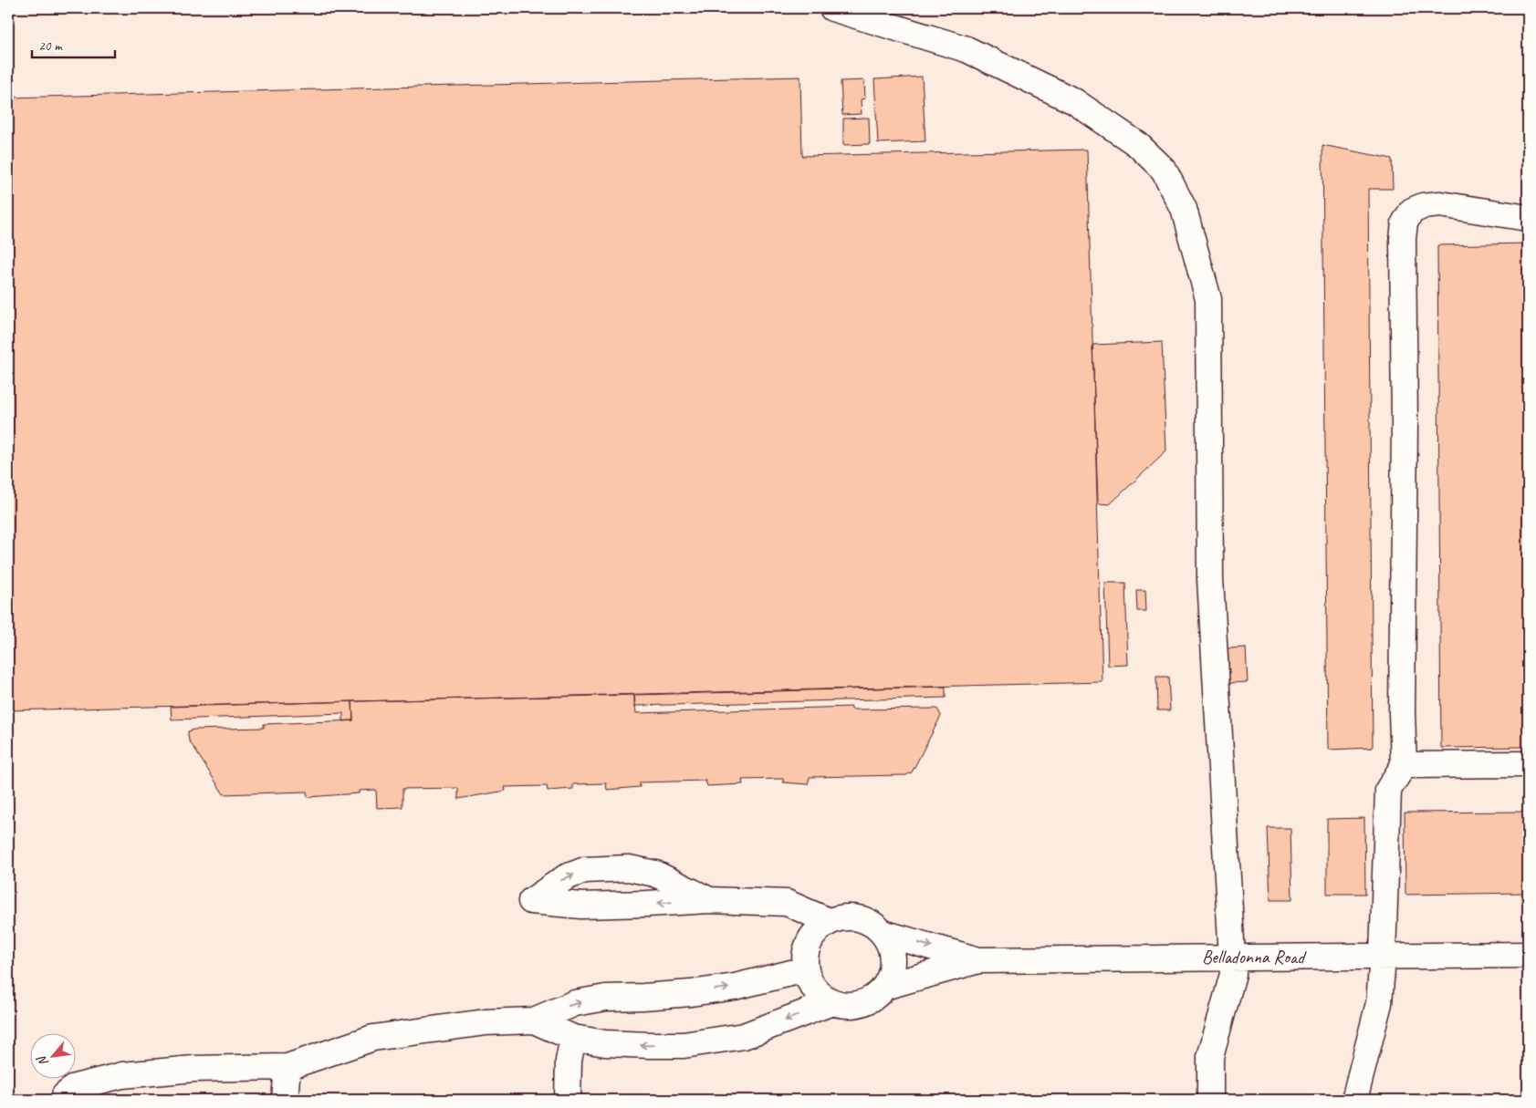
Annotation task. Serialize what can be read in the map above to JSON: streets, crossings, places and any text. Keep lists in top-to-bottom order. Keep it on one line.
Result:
{"streets":{"street":["Belladonna Road"]},"scale_bar":"20 m","north":"bottom left"}
